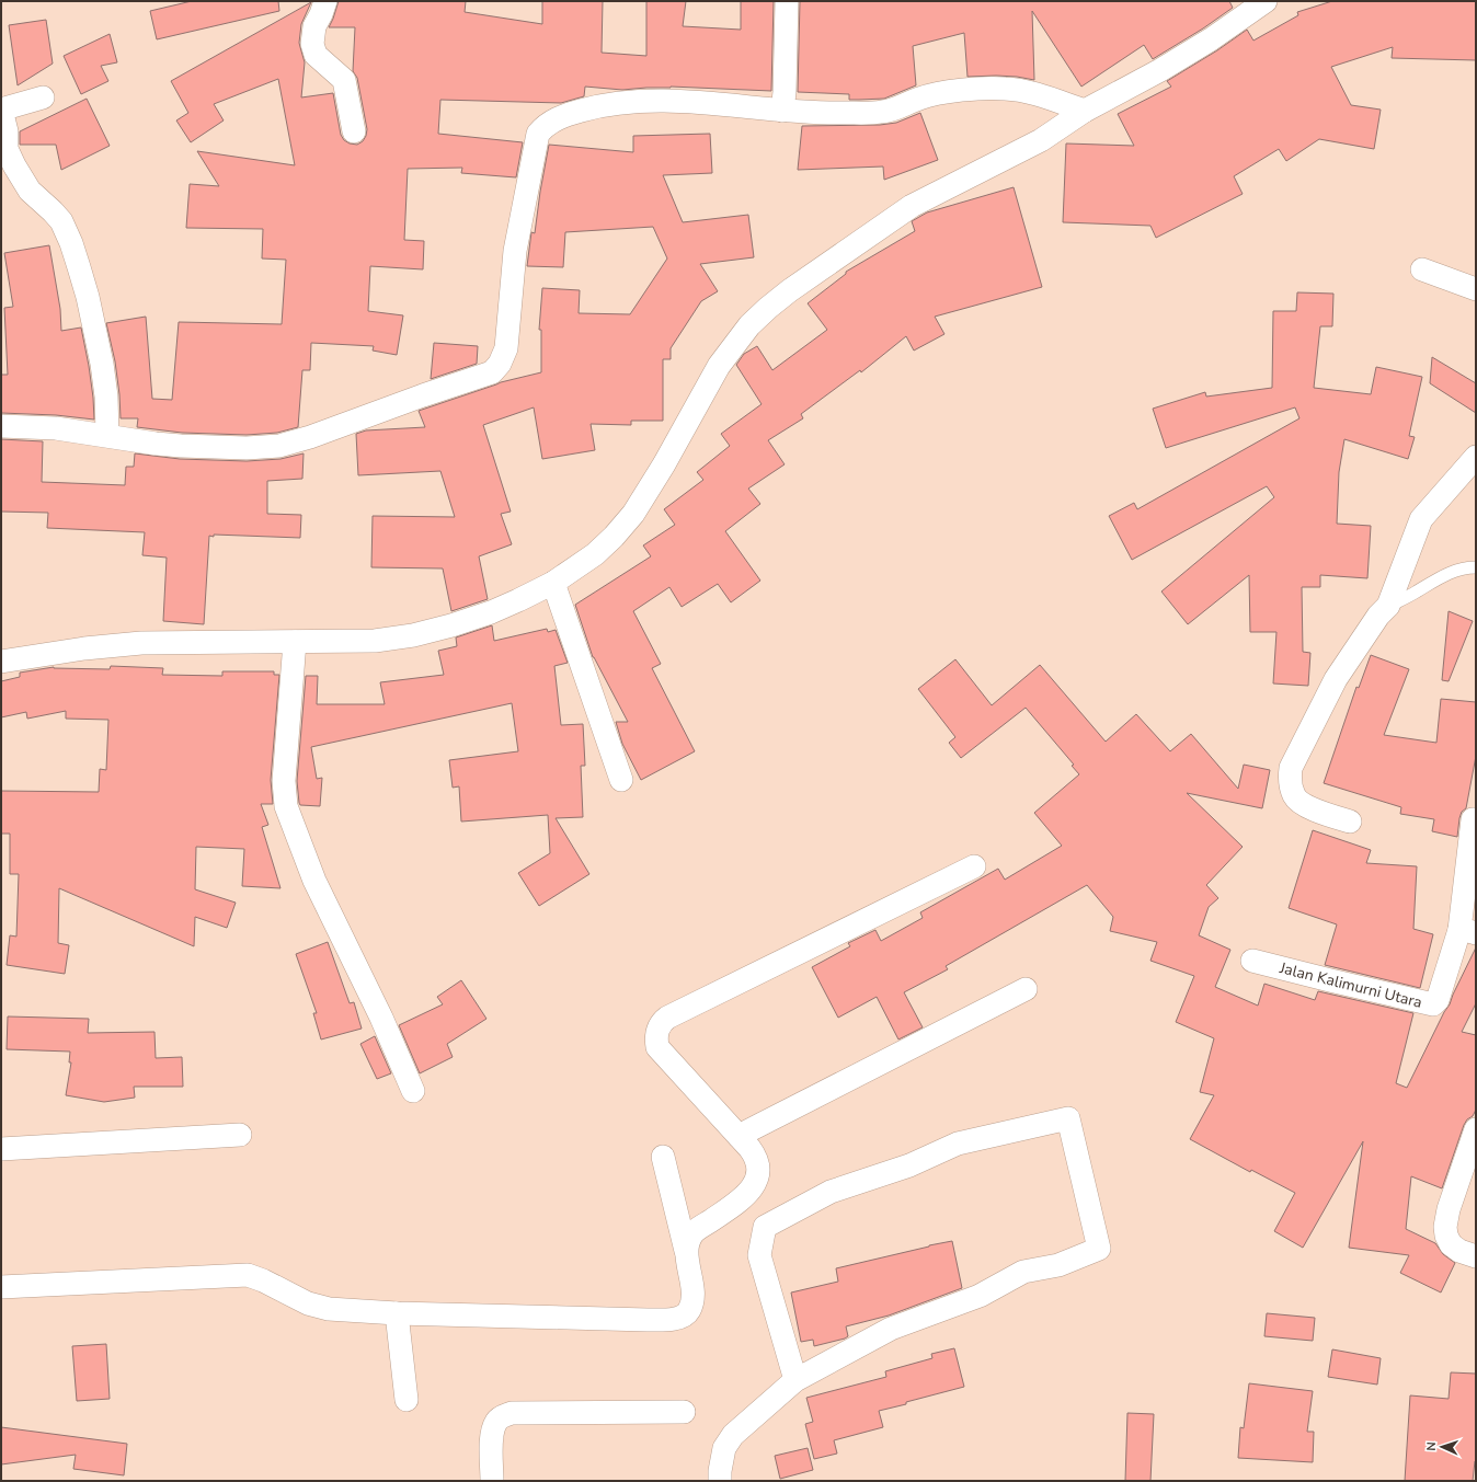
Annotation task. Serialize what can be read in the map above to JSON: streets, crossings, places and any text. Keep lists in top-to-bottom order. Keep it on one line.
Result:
{"streets":{"street":["Jalan Kalimurni Utara"]},"north":"left"}
